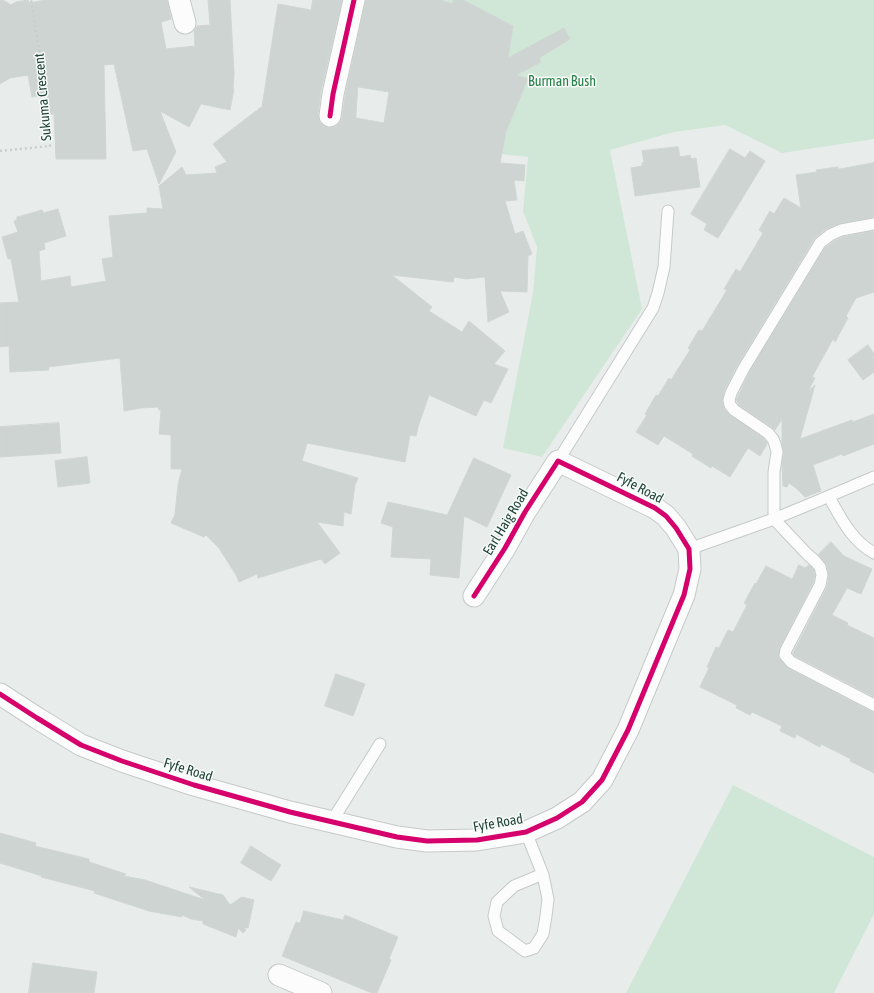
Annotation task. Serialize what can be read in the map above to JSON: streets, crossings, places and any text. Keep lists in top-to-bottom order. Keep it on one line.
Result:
{"streets":{"street":["Fyfe Road","Earl Haig Road"],"path":["Sukuma Crescent"]},"crossings":[["Fyfe Road","Earl Haig Road"]],"parks":["Burman Bush"]}
